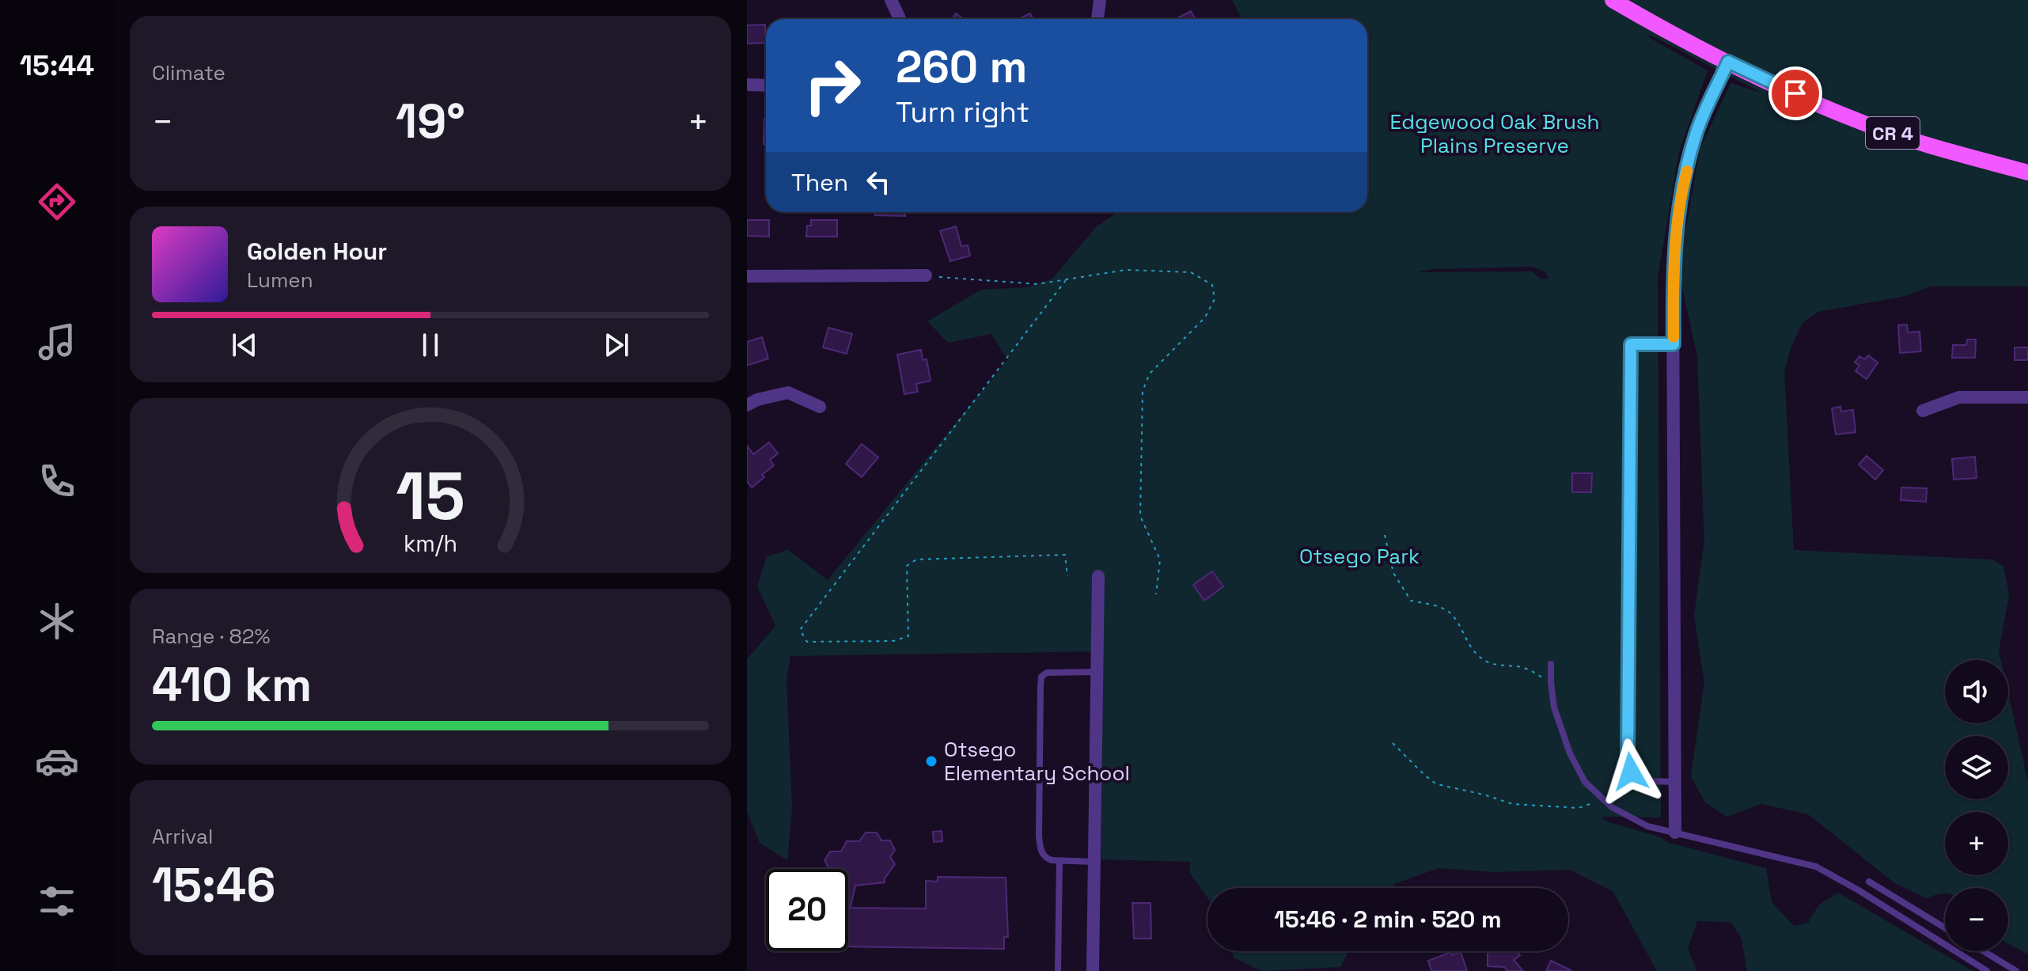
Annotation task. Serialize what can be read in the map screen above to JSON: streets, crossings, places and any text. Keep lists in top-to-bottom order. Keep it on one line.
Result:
{"streets":{"main road":["CR 4"]},"parks":["Edgewood Oak Brush Plains Preserve","Otsego Park"],"places":["Otsego Elementary School"],"page":{"tabs":"15:44","tile":["Climate",["Range · 82%","410 km"],["Arrival","15:46"]],"turn":["260 m","Turn right"],"heat":["−","19°","+"],"then":"Then","song":["Golden Hour","Lumen"],"map_buttons":["+","−"],"limit":"20","trip":"15:46 · 2 min · 520 m","gauge":["15","km/h"]}}
